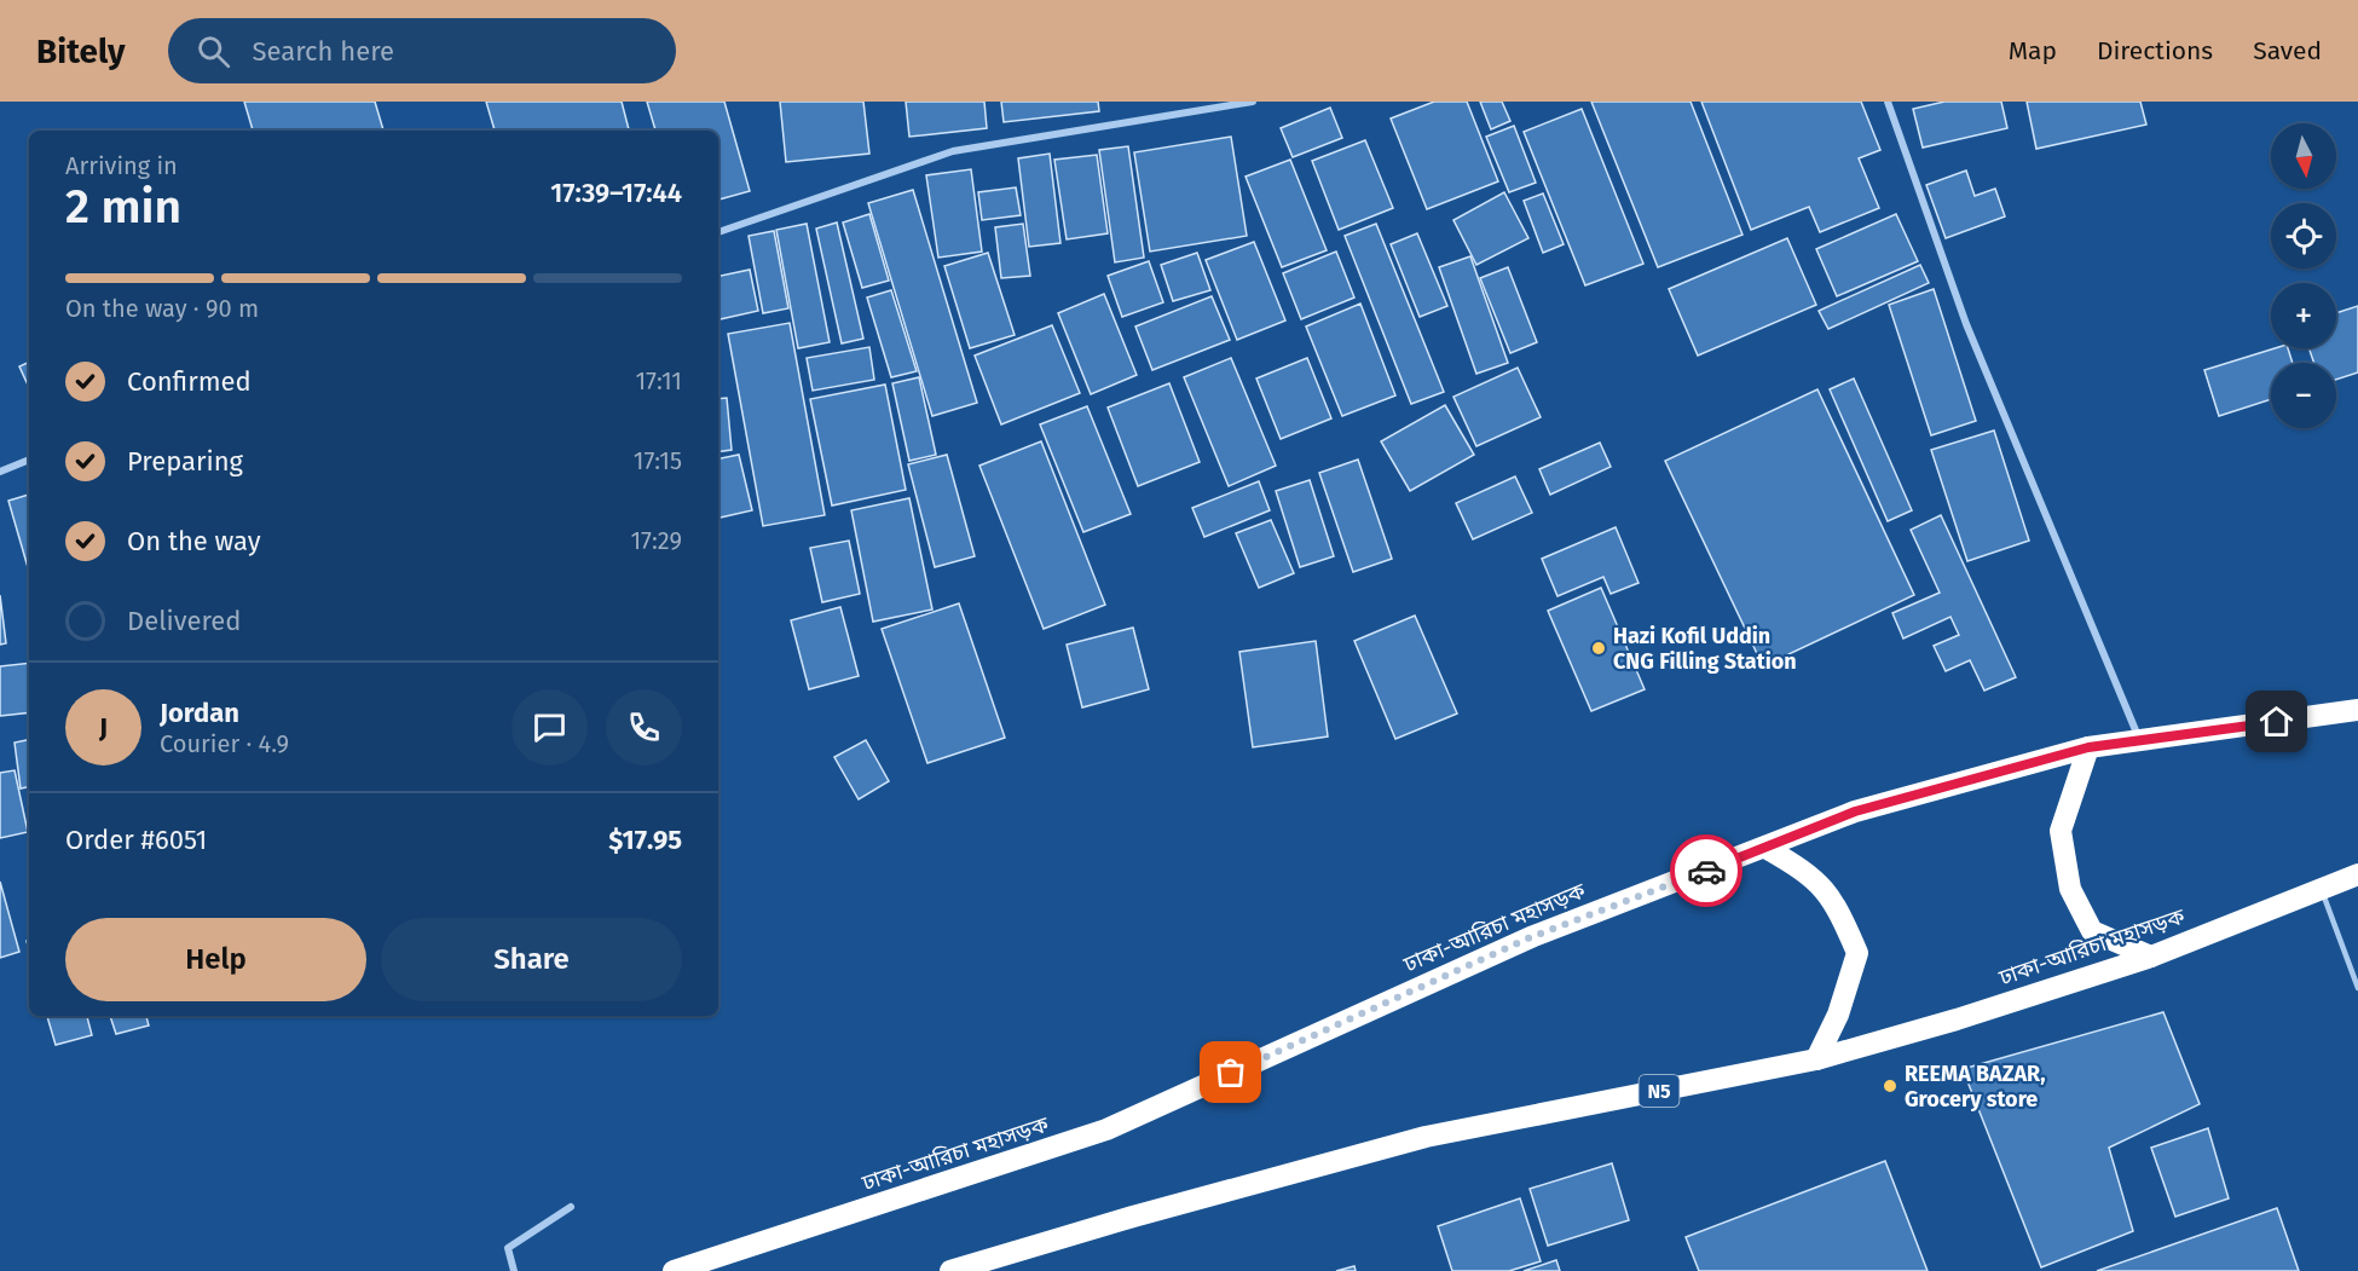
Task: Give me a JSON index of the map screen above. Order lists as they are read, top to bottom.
{
  "streets": {
    "highway": ["ঢাকা-আরিচা মহাসড়ক", "N5"]
  },
  "places": ["Hazi Kofil Uddin CNG Filling Station", "REEMA BAZAR, Grocery store"],
  "north": "bottom",
  "page": {
    "header": "Bitely",
    "search": "Search here",
    "nav": ["Map", "Directions", "Saved"],
    "map_buttons": ["+", "−"],
    "heading": ["2 min", "Arriving in", "17:39–17:44"],
    "panel": [
      "Jordan",
      "Courier · 4.9",
      "Order #6051",
      "$17.95"
    ],
    "bar": "On the way · 90 m",
    "list": [
      ["Confirmed", "17:11"],
      ["Preparing", "17:15"],
      ["On the way", "17:29"],
      "Delivered"
    ],
    "round": "J",
    "buttons": ["Help", "Share"]
  }
}
